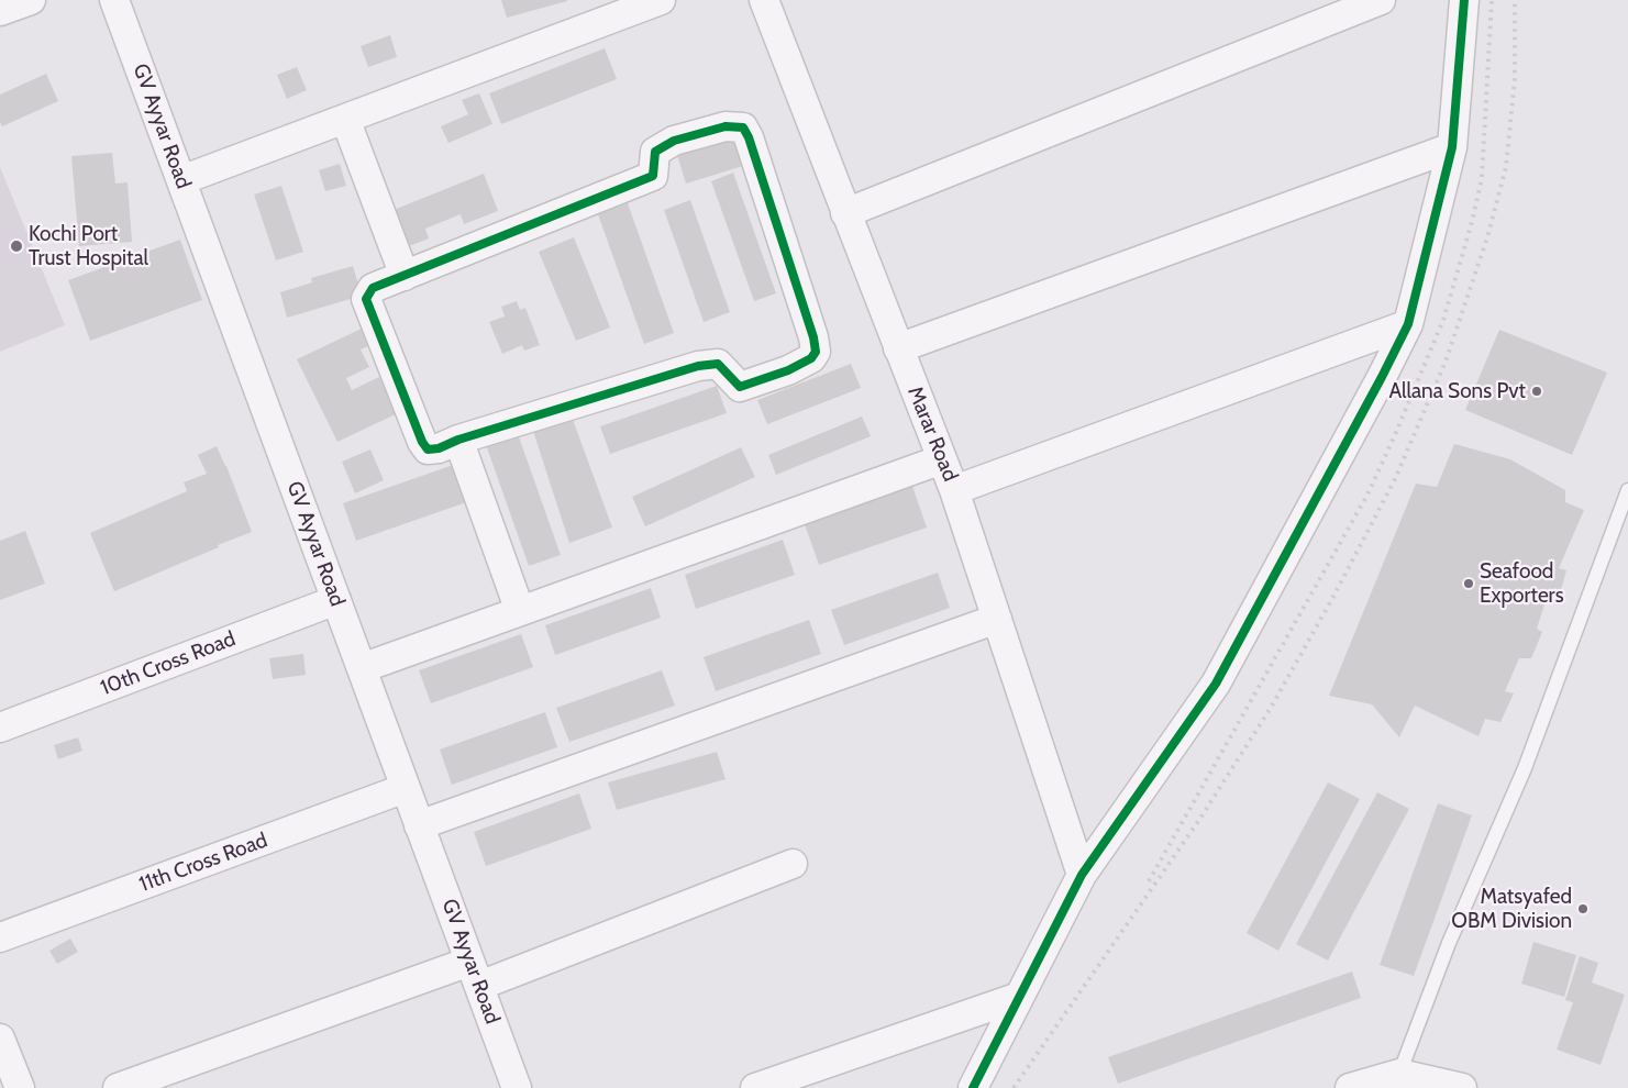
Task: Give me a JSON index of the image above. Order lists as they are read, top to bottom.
{
  "streets": {
    "street": [
      "GV Ayyar Road",
      "Marar Road",
      "10th Cross Road",
      "11th Cross Road"
    ]
  },
  "crossings": [
    ["GV Ayyar Road", "10th Cross Road"],
    ["GV Ayyar Road", "11th Cross Road"]
  ],
  "places": [
    "Kochi Port Trust Hospital",
    "Allana Sons Pvt",
    "Seafood Exporters",
    "Matsyafed OBM Division"
  ]
}
